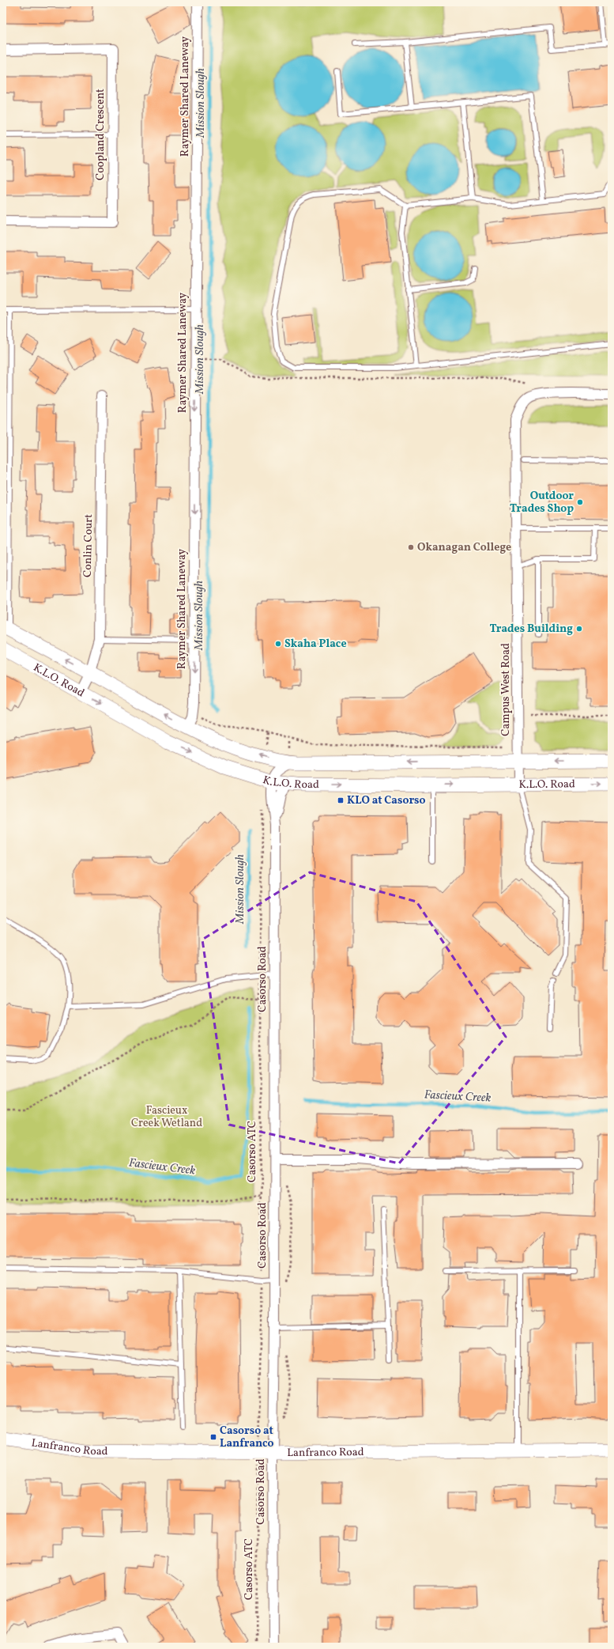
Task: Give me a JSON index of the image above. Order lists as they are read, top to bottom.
{
  "streets": {
    "main road": ["K.L.O. Road", "Lanfranco Road"],
    "street": [
      "Raymer Shared Laneway",
      "Coopland Crescent",
      "Conlin Court",
      "Campus West Road",
      "Casorso Road"
    ],
    "path": ["Casorso ATC"]
  },
  "crossings": [
    ["Raymer Shared Laneway", "K.L.O. Road"],
    ["Conlin Court", "K.L.O. Road"],
    ["K.L.O. Road", "Campus West Road"],
    ["K.L.O. Road", "Casorso Road"],
    ["Casorso Road", "Lanfranco Road"],
    ["Casorso ATC", "Lanfranco Road"]
  ],
  "one_way": ["Raymer Shared Laneway"],
  "water": ["Mission Slough", "Fascieux Creek"],
  "parks": ["Fascieux Creek Wetland"],
  "places": {
    "other": [
      "Outdoor Trades Shop",
      "Okanagan College",
      "Trades Building",
      "Skaha Place"
    ],
    "transit": ["KLO at Casorso", "Casorso at Lanfranco"]
  }
}
